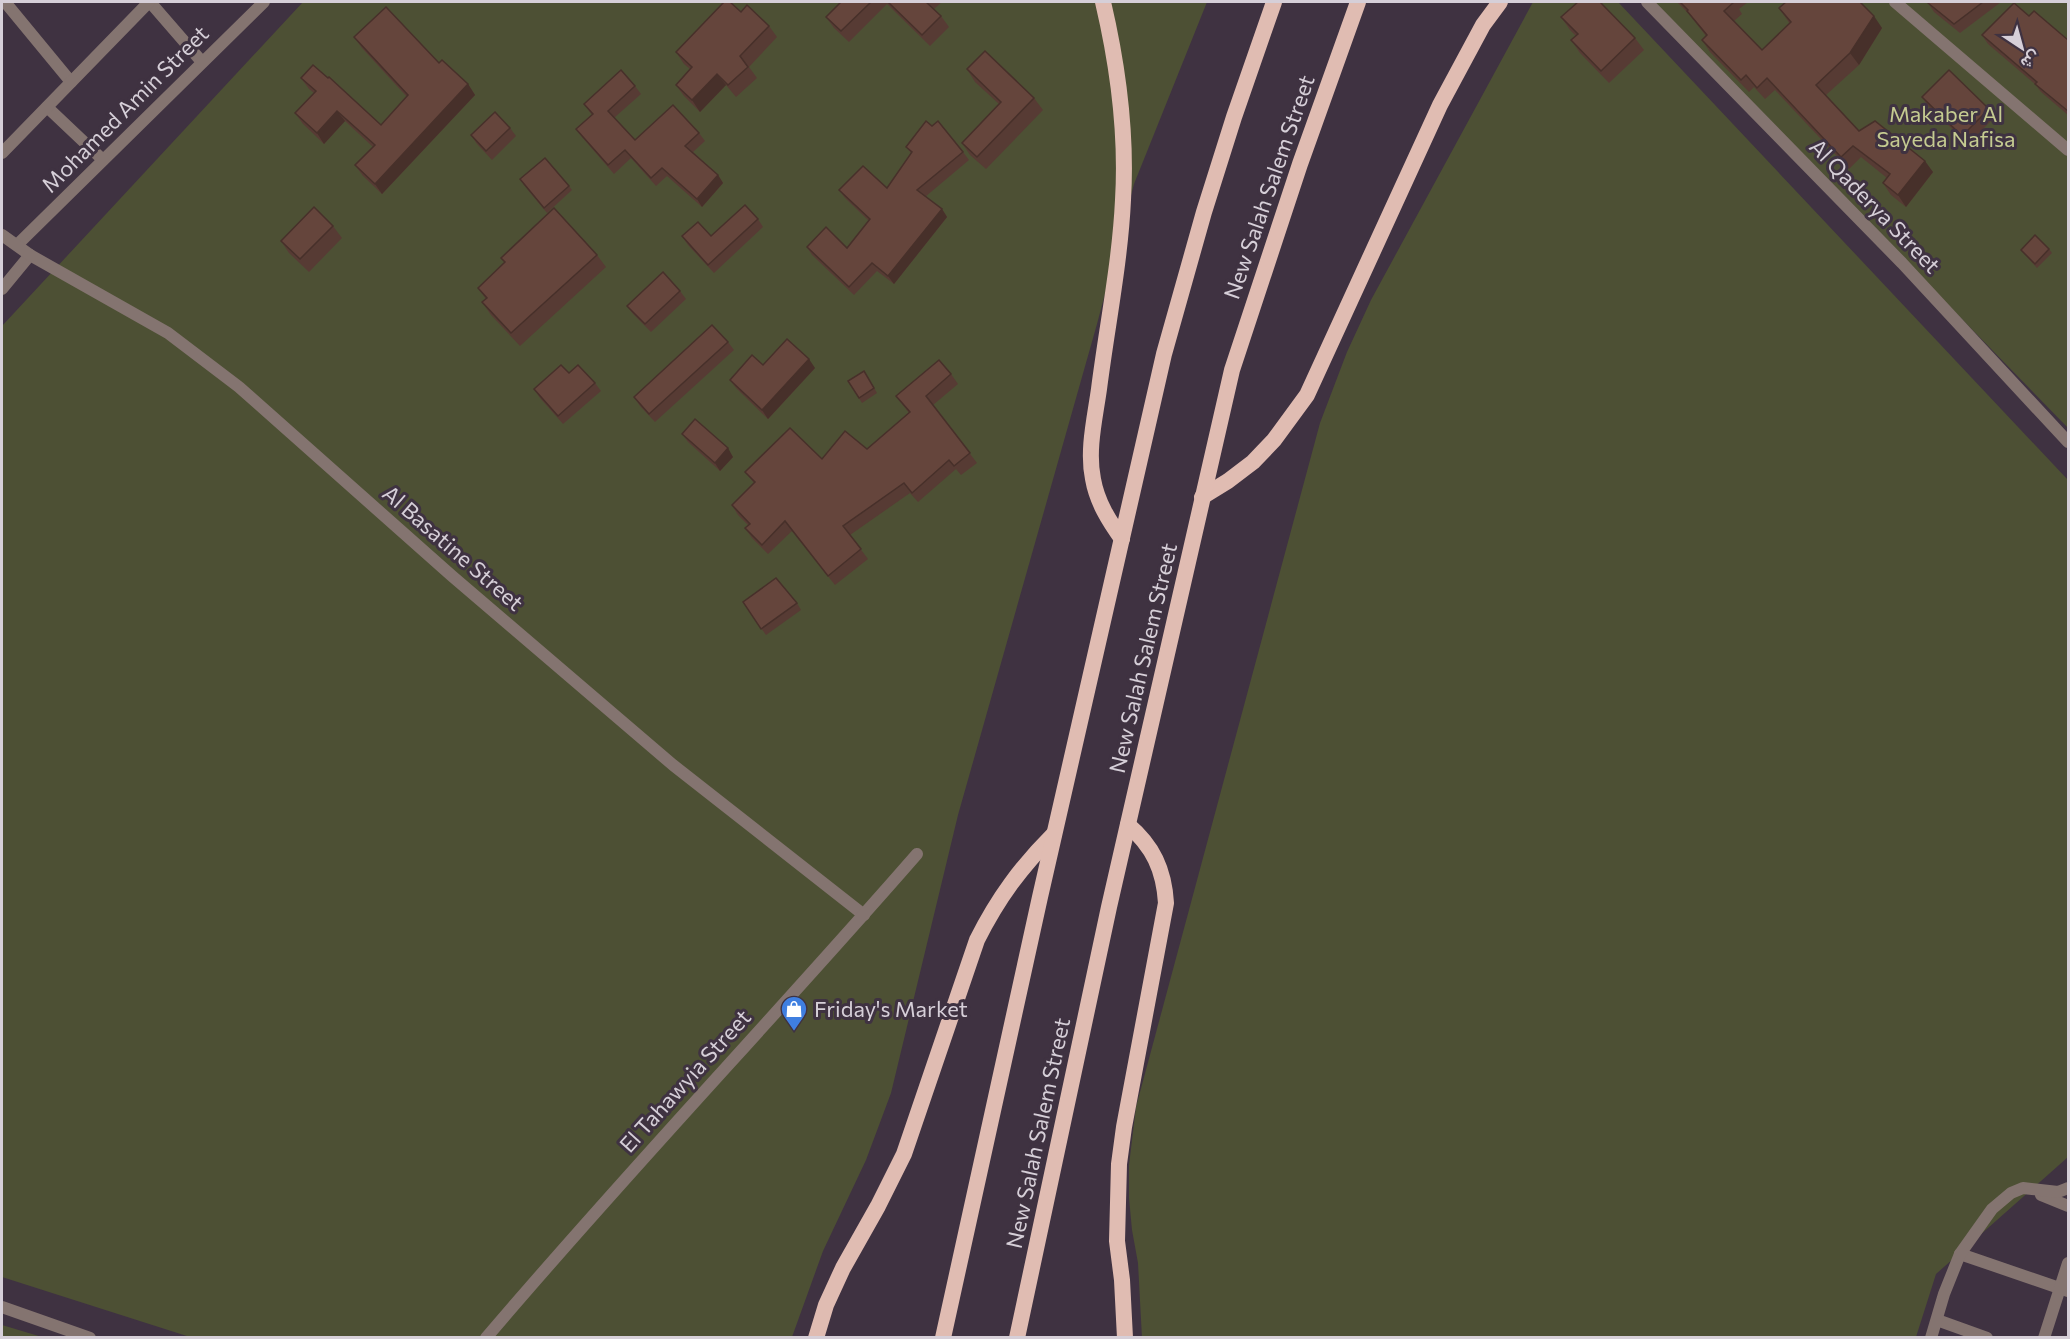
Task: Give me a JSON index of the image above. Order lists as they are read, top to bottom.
{
  "streets": {
    "highway": ["New Salah Salem Street"],
    "street": [
      "Mohamed Amin Street",
      "Al Qaderya Street",
      "Al Basatine Street",
      "El Tahawyia Street"
    ]
  },
  "crossings": [
    ["Mohamed Amin Street", "Al Basatine Street"],
    ["Al Basatine Street", "El Tahawyia Street"]
  ],
  "parks": ["Makaber Al Sayeda Nafisa"],
  "places": {
    "shop": ["Friday's Market"]
  },
  "north": "bottom right"
}
